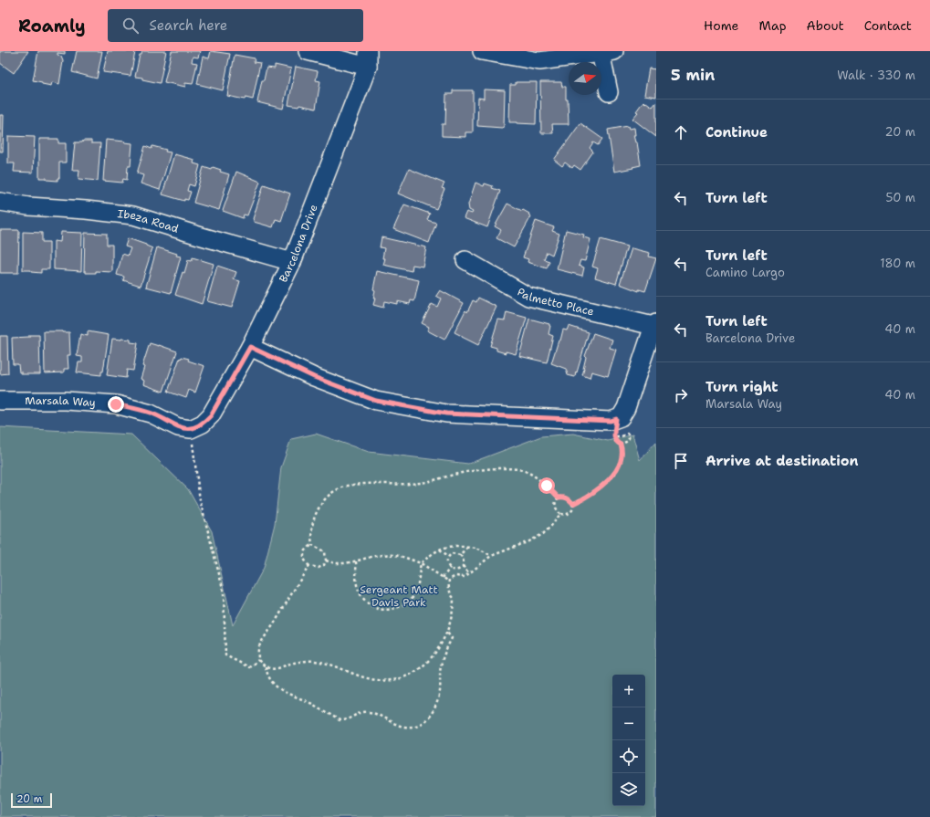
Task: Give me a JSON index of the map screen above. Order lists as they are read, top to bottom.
{
  "streets": {
    "street": [
      "Ibeza Road",
      "Barcelona Drive",
      "Palmetto Place",
      "Marsala Way"
    ]
  },
  "crossings": [
    ["Ibeza Road", "Barcelona Drive"],
    ["Barcelona Drive", "Marsala Way"]
  ],
  "parks": ["Sergeant Matt Davis Park"],
  "scale_bar": "20 m",
  "north": "right",
  "page": {
    "header": "Roamly",
    "search": "Search here",
    "nav": [
      "Home",
      "Map",
      "About",
      "Contact"
    ],
    "heading": ["5 min", "Walk · 330 m"],
    "list": [
      ["Continue", "20 m"],
      ["Turn left", "50 m"],
      ["Turn left", "Camino Largo", "180 m"],
      ["Turn left", "Barcelona Drive", "40 m"],
      ["Turn right", "Marsala Way", "40 m"],
      "Arrive at destination"
    ],
    "map_buttons": ["+", "−"],
    "scale": "20 m"
  }
}
